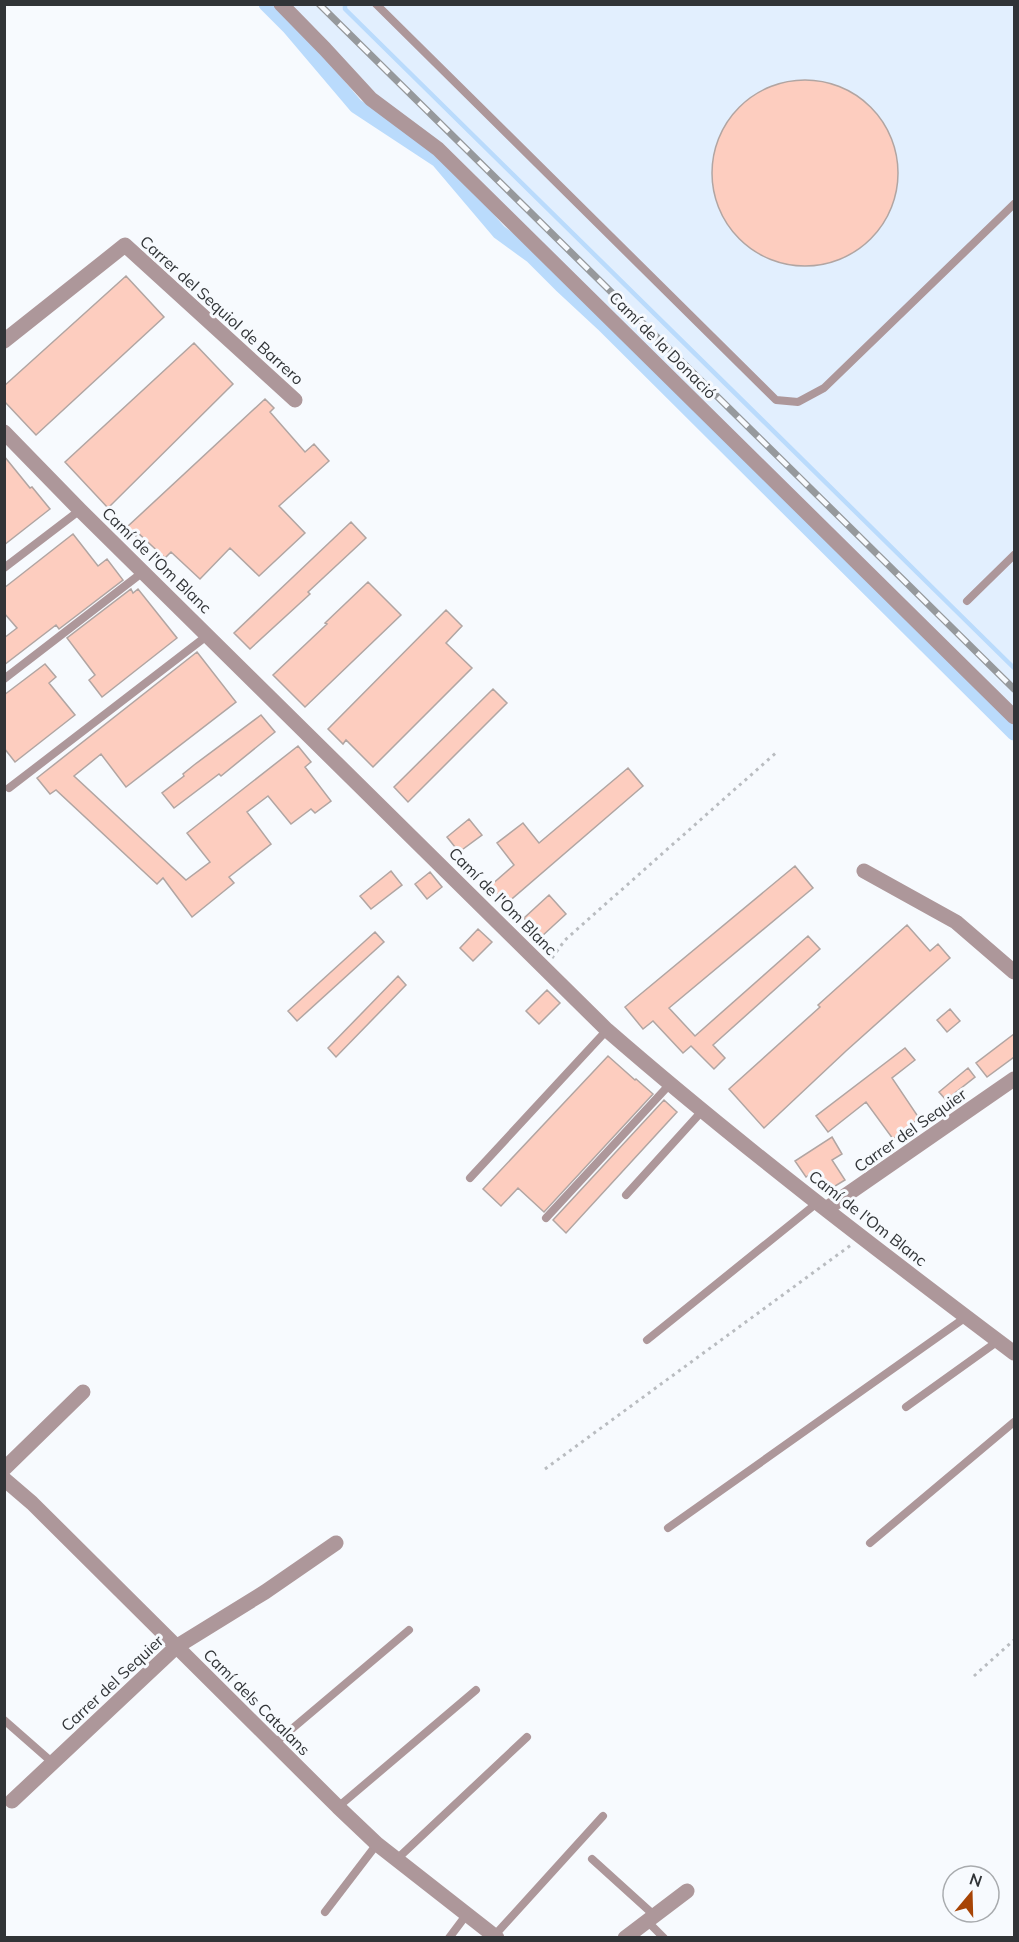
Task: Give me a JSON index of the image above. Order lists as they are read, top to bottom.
{
  "streets": {
    "street": [
      "Carrer del Sequiol de Barrero",
      "Camí de la Donació",
      "Camí de l'Om Blanc",
      "Carrer del Sequier",
      "Camí dels Catalans"
    ]
  },
  "crossings": [
    ["Camí de l'Om Blanc", "Carrer del Sequier"],
    ["Carrer del Sequier", "Camí dels Catalans"]
  ],
  "north": "top"
}
